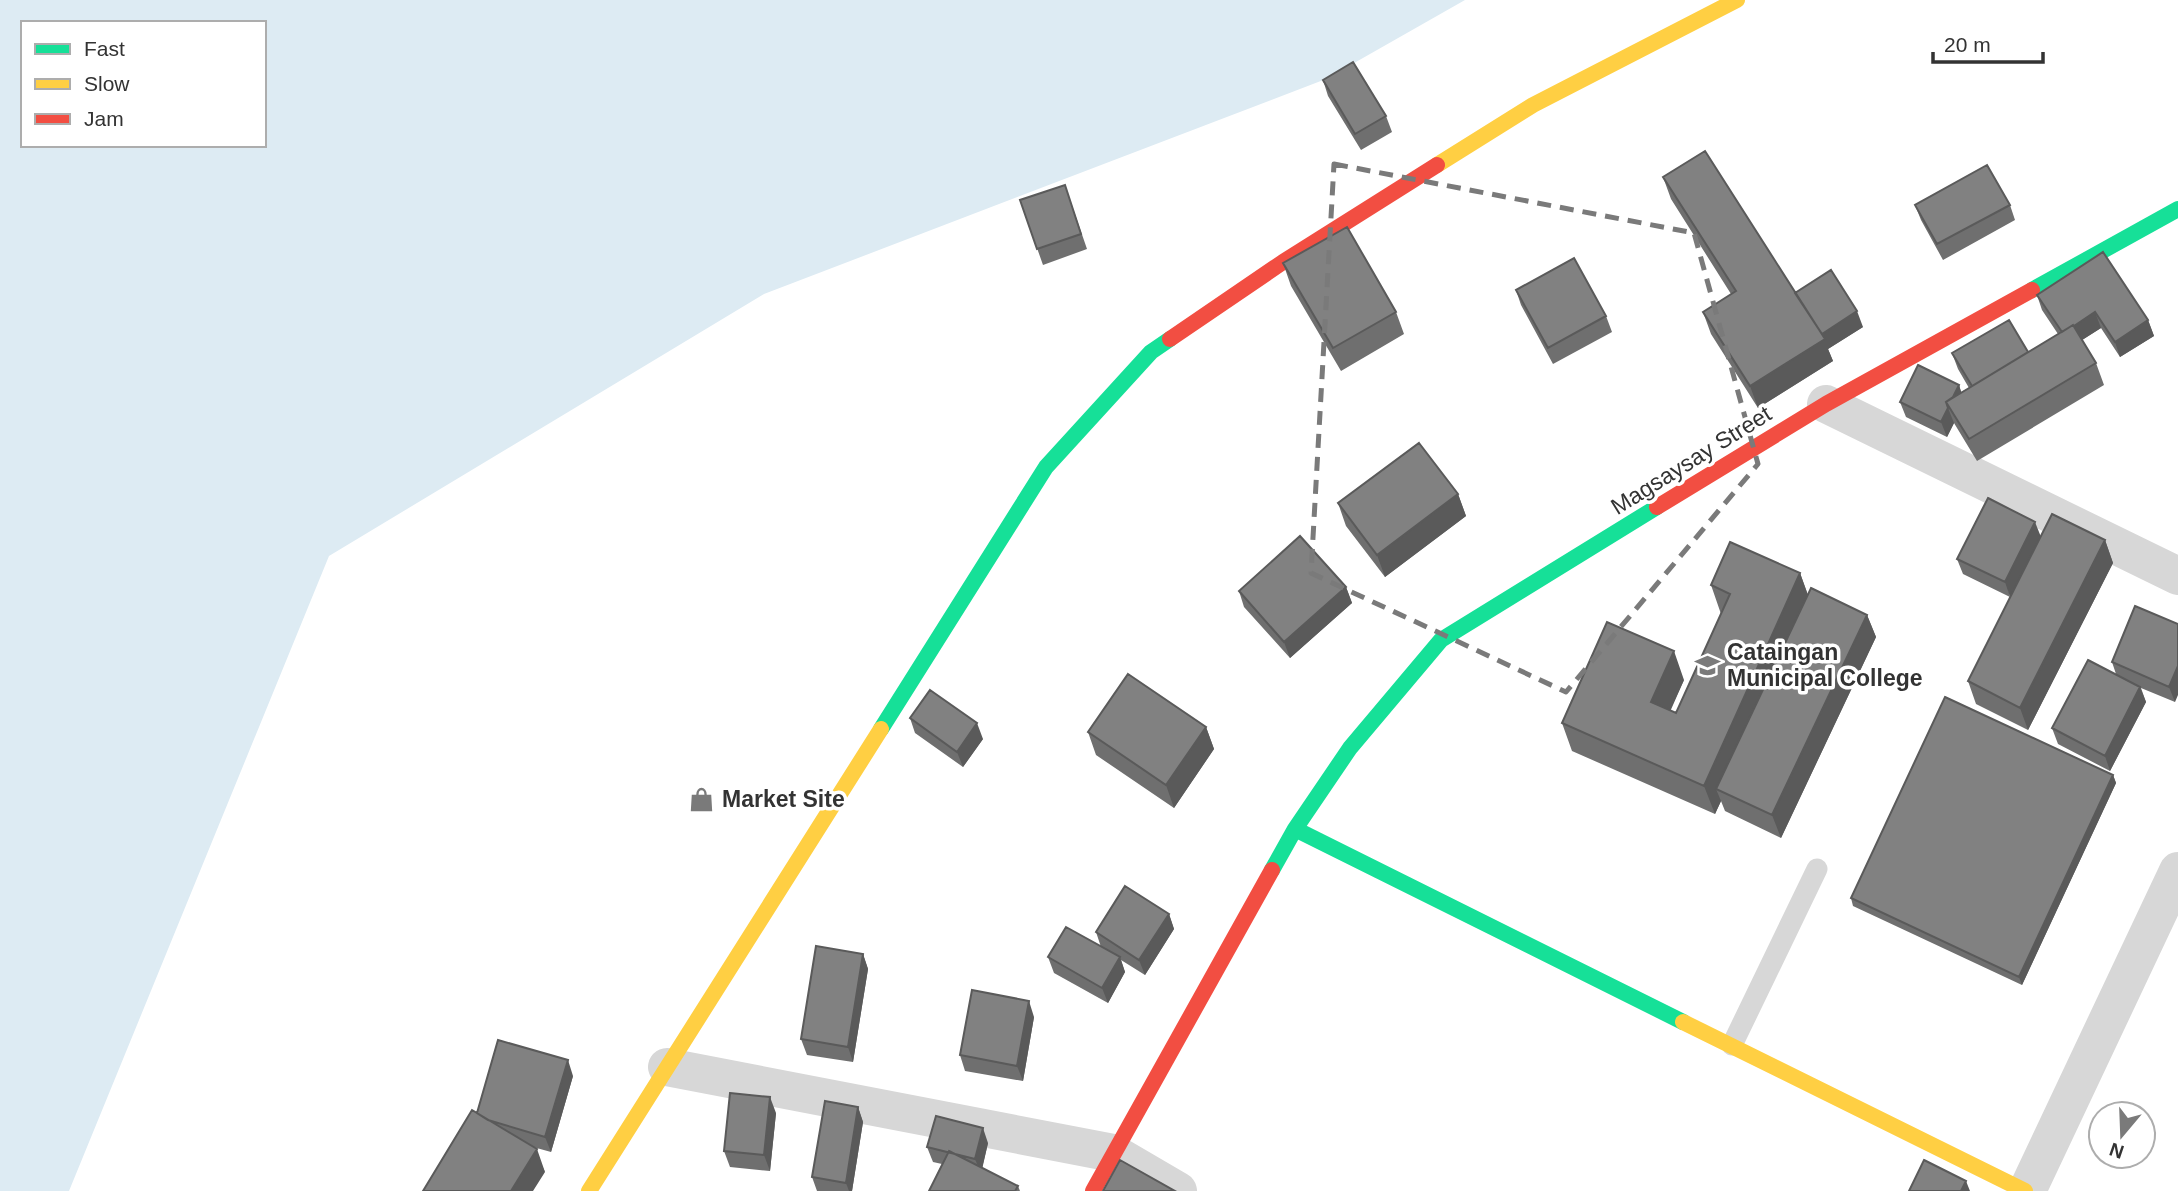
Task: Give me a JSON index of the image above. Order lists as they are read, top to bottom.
{
  "streets": {
    "street": ["Magsaysay Street"]
  },
  "places": {
    "school or university": ["Cataingan Municipal College"],
    "shop": ["Market Site"]
  },
  "legend": ["Fast", "Slow", "Jam"],
  "scale_bar": "20 m",
  "north": "bottom"
}
